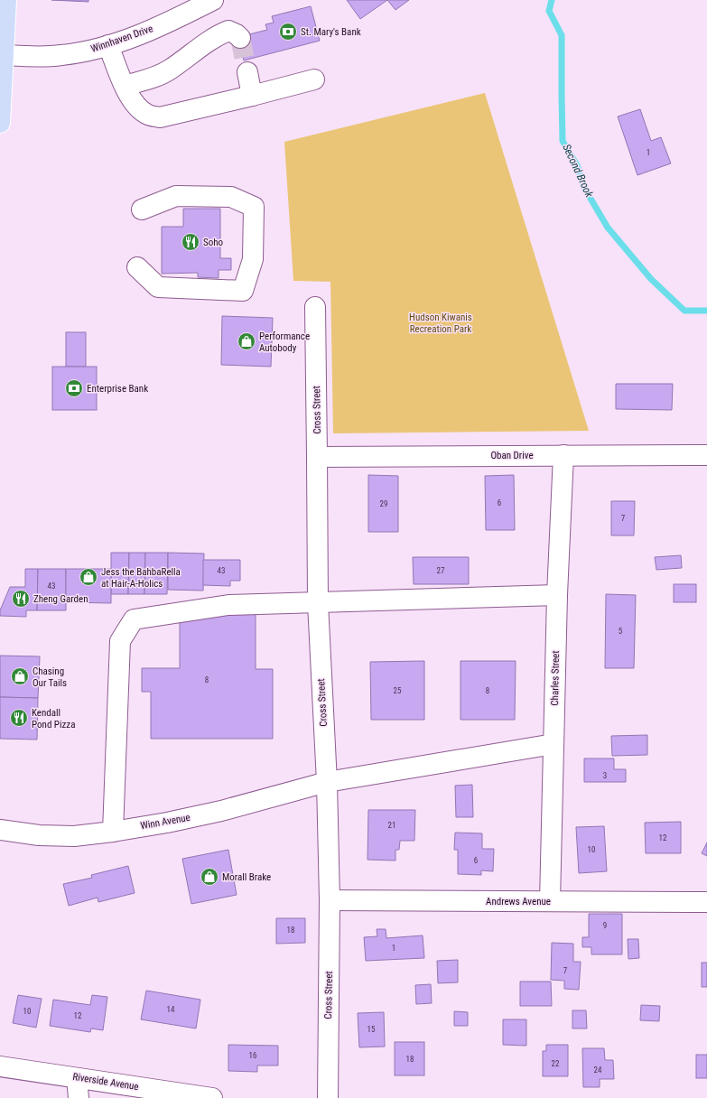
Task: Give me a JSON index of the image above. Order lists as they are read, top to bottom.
{
  "streets": {
    "street": [
      "Winnhaven Drive",
      "Cross Street",
      "Oban Drive",
      "Charles Street",
      "Winn Avenue",
      "Andrews Avenue",
      "Riverside Avenue"
    ]
  },
  "crossings": [
    ["Cross Street", "Oban Drive"],
    ["Cross Street", "Winn Avenue"],
    ["Cross Street", "Andrews Avenue"],
    ["Oban Drive", "Charles Street"],
    ["Charles Street", "Winn Avenue"],
    ["Charles Street", "Andrews Avenue"]
  ],
  "water": ["Second Brook"],
  "parks": ["Hudson Kiwanis Recreation Park"],
  "places": {
    "bank": ["St. Mary's Bank", "Enterprise Bank"],
    "restaurant": ["Soho", "Zheng Garden", "Kendall Pond Pizza"],
    "shop": [
      "Performance Autobody",
      "Jess the BahbaRella at Hair-A-Holics",
      "Chasing Our Tails",
      "Morall Brake"
    ]
  },
  "house_numbers": [
    "1",
    "6",
    "29",
    "7",
    "43",
    "27",
    "43",
    "5",
    "8",
    "25",
    "8",
    "3",
    "21",
    "12",
    "10",
    "6",
    "9",
    "18",
    "1",
    "7",
    "14",
    "10",
    "12",
    "15",
    "16",
    "18",
    "22",
    "24"
  ]
}
